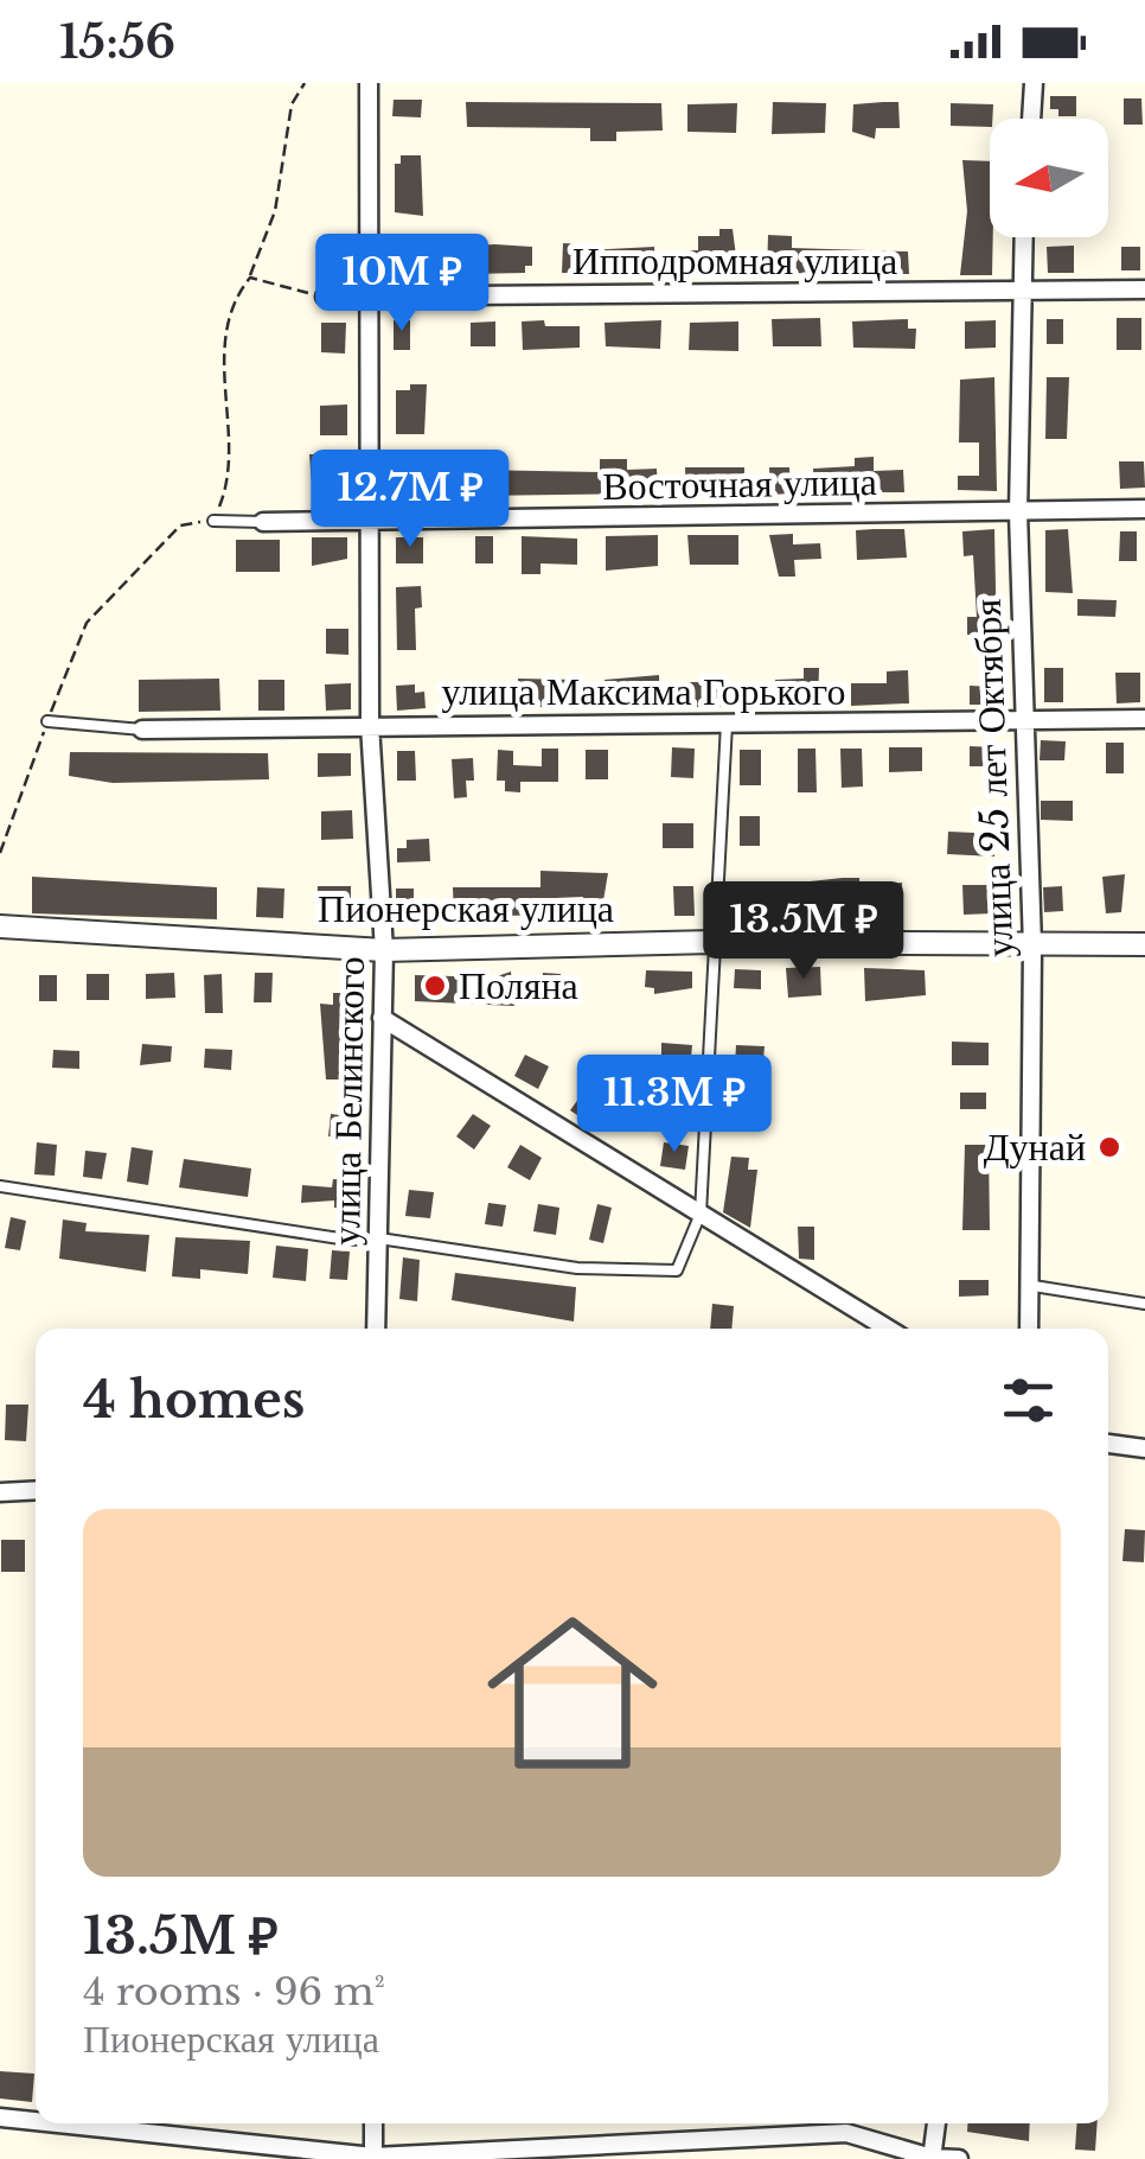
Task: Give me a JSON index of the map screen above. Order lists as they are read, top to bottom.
{
  "streets": {
    "street": [
      "Ипподромная улица",
      "Восточная улица",
      "улица Максима Горького",
      "улица 25 лет Октября",
      "Пионерская улица",
      "улица Белинского"
    ]
  },
  "crossings": [
    ["Ипподромная улица", "улица 25 лет Октября"],
    ["Ипподромная улица", "улица Белинского"],
    ["Восточная улица", "улица 25 лет Октября"],
    ["Восточная улица", "улица Белинского"],
    ["улица Максима Горького", "улица 25 лет Октября"],
    ["улица Максима Горького", "улица Белинского"],
    ["улица 25 лет Октября", "Пионерская улица"],
    ["Пионерская улица", "улица Белинского"]
  ],
  "places": ["Поляна", "Дунай"],
  "north": "left",
  "page": {
    "status": "15:56",
    "price": [
      "10M ₽",
      "12.7M ₽",
      "13.5M ₽",
      "11.3M ₽"
    ],
    "heading": "4 homes",
    "list": [
      {
        "name": "13.5M ₽",
        "note": "4 rooms · 96 m² · Пионерская улица"
      }
    ]
  }
}
